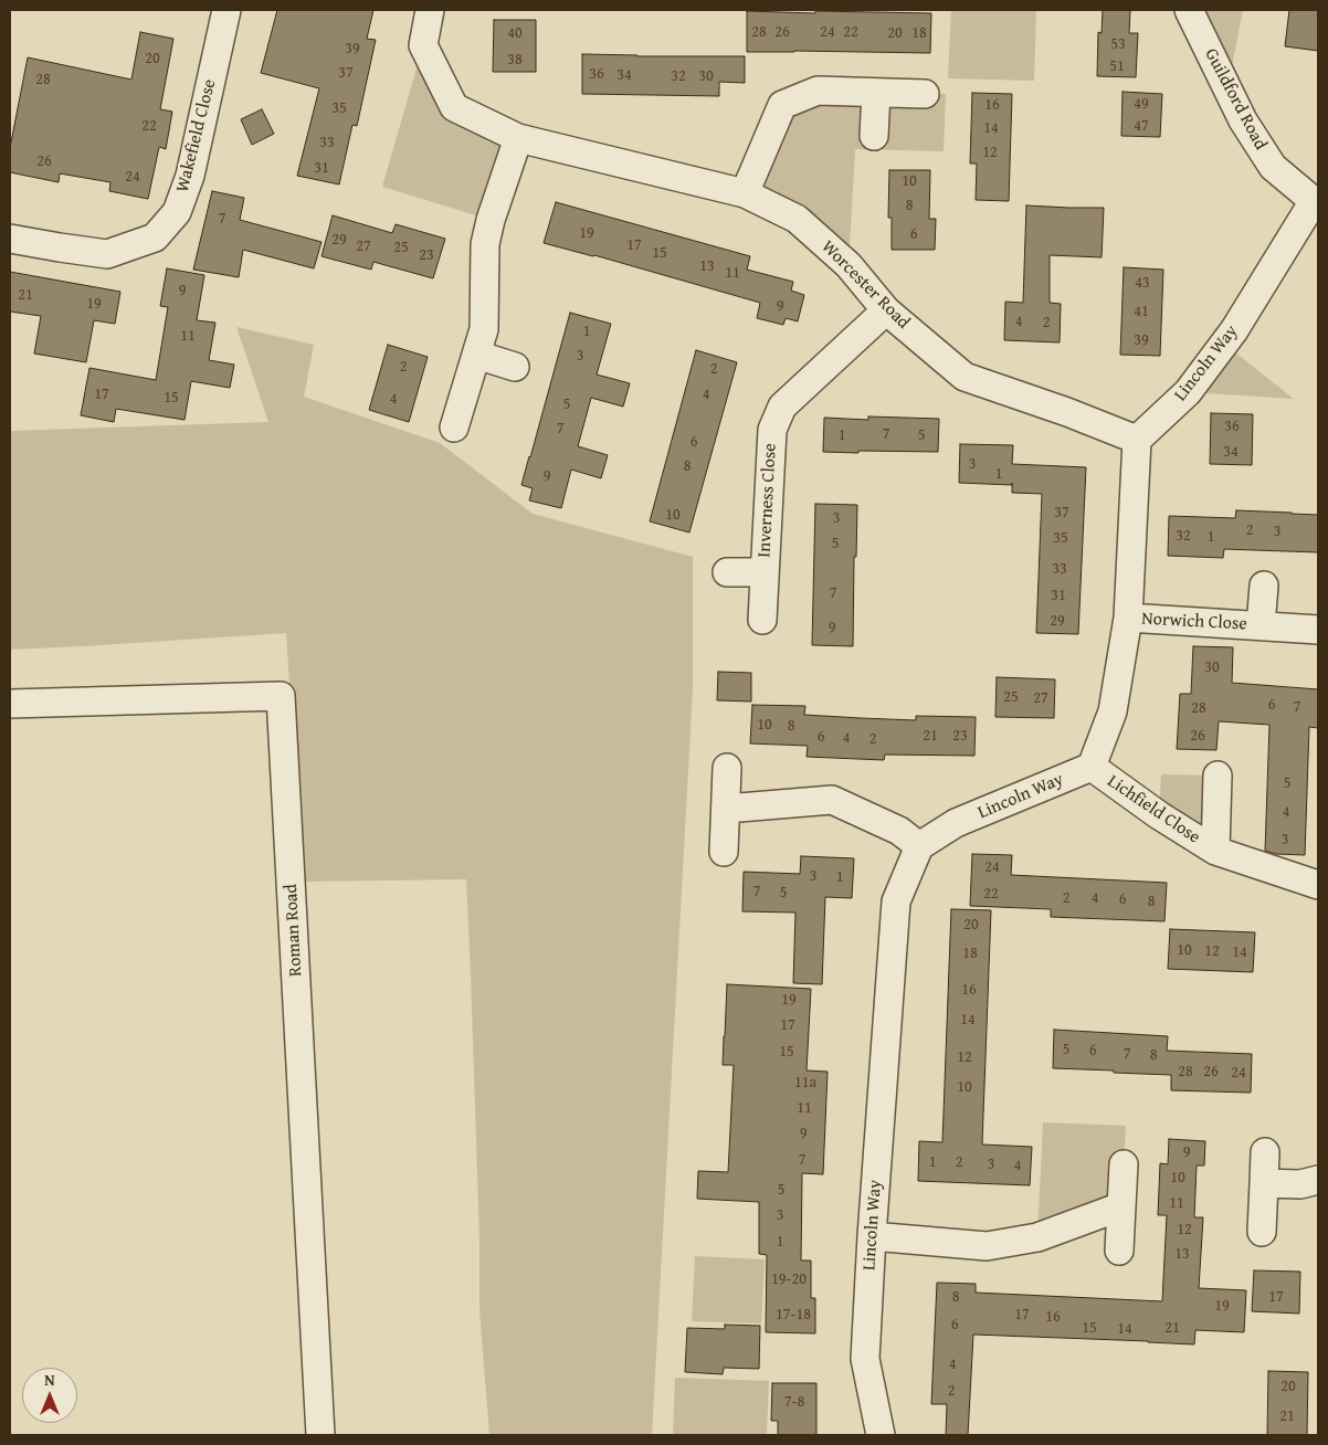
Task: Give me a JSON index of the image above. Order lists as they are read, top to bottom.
{
  "streets": {
    "street": [
      "Guildford Road",
      "Wakefield Close",
      "Worcester Road",
      "Lincoln Way",
      "Inverness Close",
      "Norwich Close",
      "Lichfield Close",
      "Roman Road"
    ]
  },
  "crossings": [
    ["Guildford Road", "Lincoln Way"],
    ["Worcester Road", "Lincoln Way"],
    ["Worcester Road", "Inverness Close"],
    ["Lincoln Way", "Lichfield Close"]
  ],
  "house_numbers": [
    "28",
    "26",
    "24",
    "22",
    "40",
    "20",
    "18",
    "53",
    "39",
    "20",
    "38",
    "51",
    "37",
    "36",
    "34",
    "32",
    "30",
    "28",
    "49",
    "16",
    "35",
    "22",
    "47",
    "14",
    "33",
    "12",
    "26",
    "31",
    "24",
    "10",
    "8",
    "7",
    "19",
    "6",
    "29",
    "17",
    "27",
    "25",
    "15",
    "23",
    "13",
    "11",
    "43",
    "9",
    "21",
    "19",
    "9",
    "41",
    "4",
    "2",
    "1",
    "11",
    "39",
    "3",
    "2",
    "2",
    "17",
    "4",
    "15",
    "4",
    "5",
    "36",
    "7",
    "7",
    "1",
    "5",
    "6",
    "34",
    "3",
    "8",
    "1",
    "9",
    "37",
    "10",
    "3",
    "2",
    "3",
    "32",
    "1",
    "35",
    "5",
    "33",
    "7",
    "31",
    "29",
    "9",
    "30",
    "25",
    "27",
    "6",
    "7",
    "28",
    "10",
    "8",
    "21",
    "23",
    "26",
    "6",
    "4",
    "2",
    "5",
    "4",
    "3",
    "24",
    "3",
    "1",
    "7",
    "5",
    "22",
    "2",
    "4",
    "6",
    "8",
    "20",
    "10",
    "12",
    "14",
    "18",
    "16",
    "19",
    "14",
    "17",
    "5",
    "6",
    "15",
    "7",
    "8",
    "12",
    "28",
    "26",
    "24",
    "11a",
    "10",
    "11",
    "9",
    "9",
    "7",
    "1",
    "2",
    "3",
    "4",
    "10",
    "5",
    "11",
    "3",
    "12",
    "1",
    "13",
    "19-20",
    "8",
    "17",
    "19",
    "17-18",
    "17",
    "16",
    "6",
    "15",
    "21",
    "14",
    "4",
    "20",
    "2",
    "7-8",
    "21"
  ],
  "north": "top"
}
